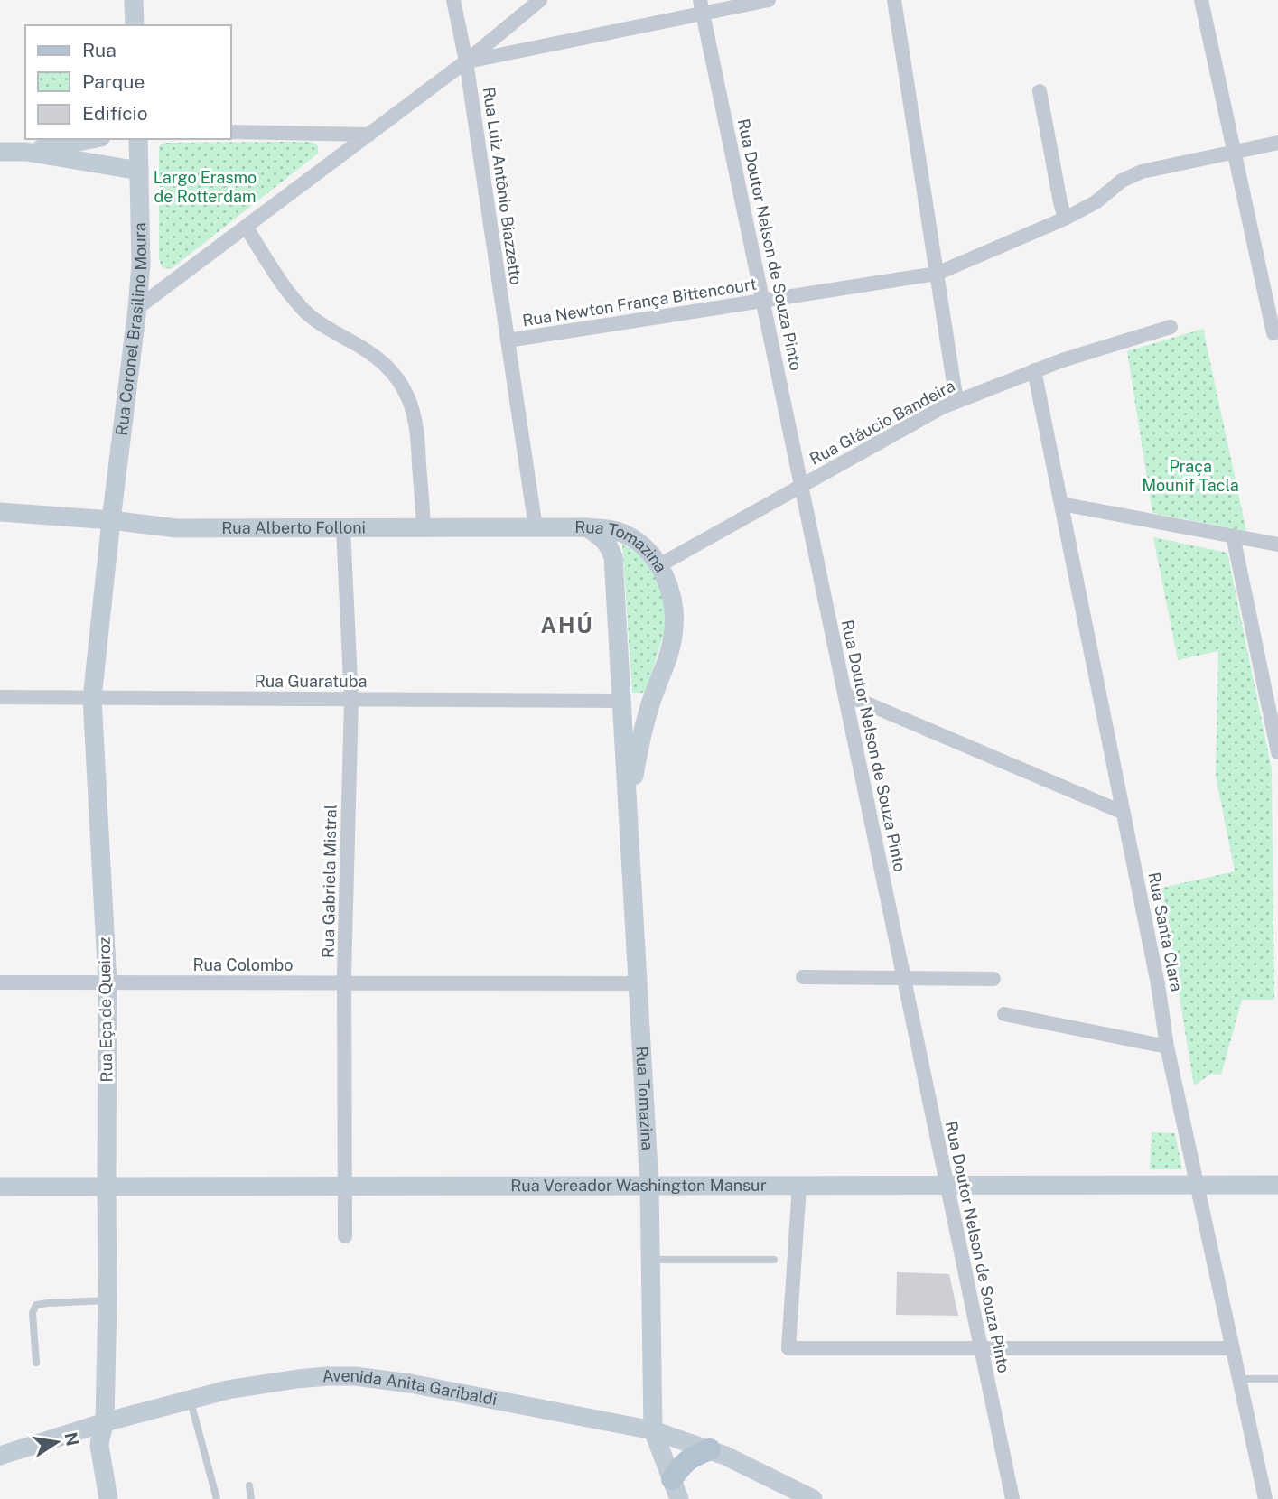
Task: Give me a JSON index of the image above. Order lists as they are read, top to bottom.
{
  "streets": {
    "main road": [
      "Rua Coronel Brasilino Moura",
      "Rua Alberto Folloni",
      "Rua Tomazina",
      "Rua Eça de Queiroz",
      "Rua Vereador Washington Mansur",
      "Avenida Anita Garibaldi"
    ],
    "street": [
      "Rua Luiz Antônio Biazzetto",
      "Rua Doutor Nelson de Souza Pinto",
      "Rua Newton França Bittencourt",
      "Rua Gláucio Bandeira",
      "Rua Guaratuba",
      "Rua Gabriela Mistral",
      "Rua Santa Clara",
      "Rua Colombo"
    ]
  },
  "crossings": [
    ["Rua Luiz Antônio Biazzetto", "Rua Newton França Bittencourt"],
    ["Rua Luiz Antônio Biazzetto", "Rua Alberto Folloni"],
    ["Rua Doutor Nelson de Souza Pinto", "Rua Newton França Bittencourt"],
    ["Rua Doutor Nelson de Souza Pinto", "Rua Gláucio Bandeira"],
    ["Rua Doutor Nelson de Souza Pinto", "Rua Vereador Washington Mansur"],
    ["Rua Coronel Brasilino Moura", "Rua Alberto Folloni"],
    ["Rua Coronel Brasilino Moura", "Rua Eça de Queiroz"],
    ["Rua Gláucio Bandeira", "Rua Tomazina"],
    ["Rua Gláucio Bandeira", "Rua Santa Clara"],
    ["Rua Alberto Folloni", "Rua Tomazina"],
    ["Rua Alberto Folloni", "Rua Gabriela Mistral"],
    ["Rua Alberto Folloni", "Rua Eça de Queiroz"],
    ["Rua Tomazina", "Rua Guaratuba"],
    ["Rua Tomazina", "Rua Colombo"],
    ["Rua Tomazina", "Rua Vereador Washington Mansur"],
    ["Rua Tomazina", "Avenida Anita Garibaldi"],
    ["Rua Guaratuba", "Rua Gabriela Mistral"],
    ["Rua Guaratuba", "Rua Eça de Queiroz"],
    ["Rua Gabriela Mistral", "Rua Colombo"],
    ["Rua Gabriela Mistral", "Rua Vereador Washington Mansur"],
    ["Rua Santa Clara", "Rua Vereador Washington Mansur"],
    ["Rua Colombo", "Rua Eça de Queiroz"],
    ["Rua Eça de Queiroz", "Rua Vereador Washington Mansur"],
    ["Rua Eça de Queiroz", "Avenida Anita Garibaldi"]
  ],
  "districts": ["AHÚ"],
  "parks": ["Largo Erasmo de Rotterdam", "Praça Mounif Tacla"],
  "legend": ["Rua", "Parque", "Edifício"],
  "north": "right"
}
